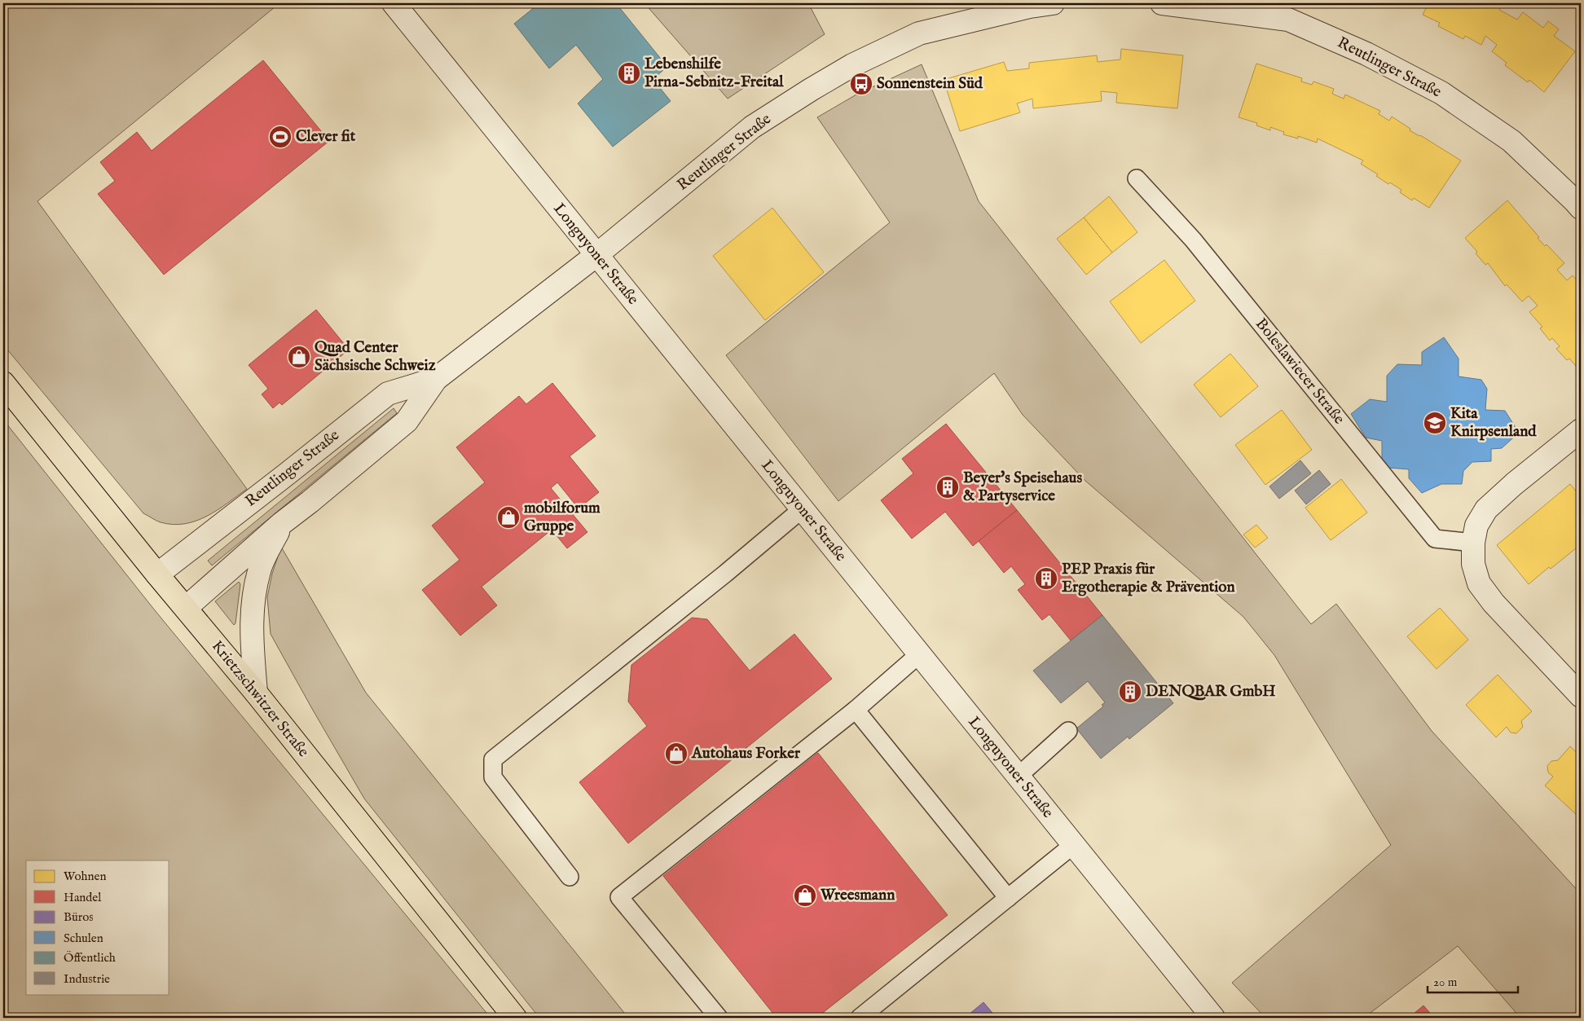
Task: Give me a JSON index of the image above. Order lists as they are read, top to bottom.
{
  "streets": {
    "main road": ["Krietzschwitzer Straße"],
    "street": ["Reutlinger Straße", "Longuyoner Straße"],
    "lane": ["Boleslawiecer Straße"]
  },
  "crossings": [
    ["Reutlinger Straße", "Longuyoner Straße"],
    ["Reutlinger Straße", "Krietzschwitzer Straße"]
  ],
  "places": {
    "building": [
      "Lebenshilfe Pirna-Sebnitz-Freital",
      "Beyer's Speisehaus & Partyservice",
      "PEP Praxis für Ergotherapie & Prävention",
      "DENQBAR GmbH"
    ],
    "bus stop": ["Sonnenstein Süd"],
    "sports": ["Clever fit"],
    "shop": [
      "Quad Center Sächsische Schweiz",
      "mobilforum Gruppe",
      "Autohaus Forker",
      "Wreesmann"
    ],
    "school or university": ["Kita Knirpsenland"]
  },
  "legend": [
    "Wohnen",
    "Handel",
    "Büros",
    "Schulen",
    "Öffentlich",
    "Industrie"
  ],
  "scale_bar": "20 m"
}
